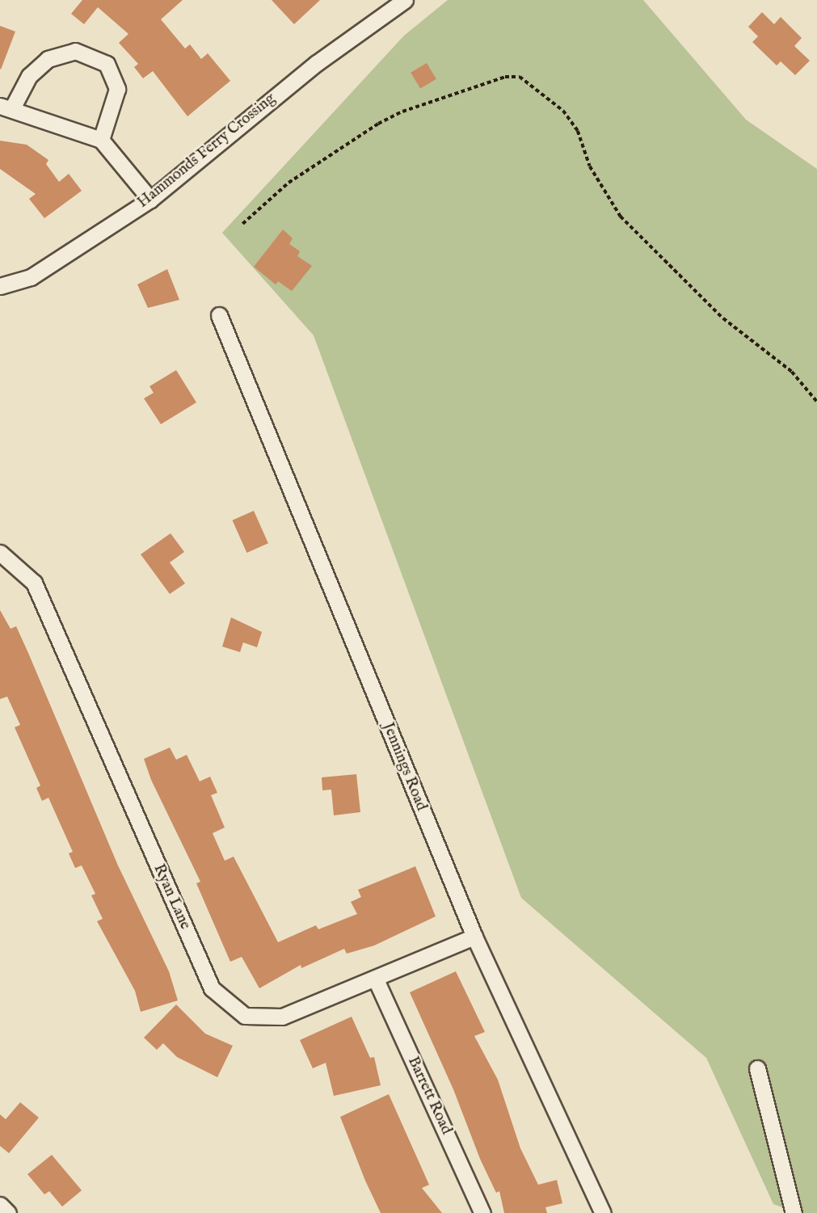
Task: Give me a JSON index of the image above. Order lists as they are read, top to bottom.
{
  "streets": {
    "street": [
      "Hammonds Ferry Crossing",
      "Jennings Road",
      "Ryan Lane",
      "Barrett Road"
    ]
  },
  "crossings": [
    ["Jennings Road", "Ryan Lane"],
    ["Ryan Lane", "Barrett Road"]
  ]
}
